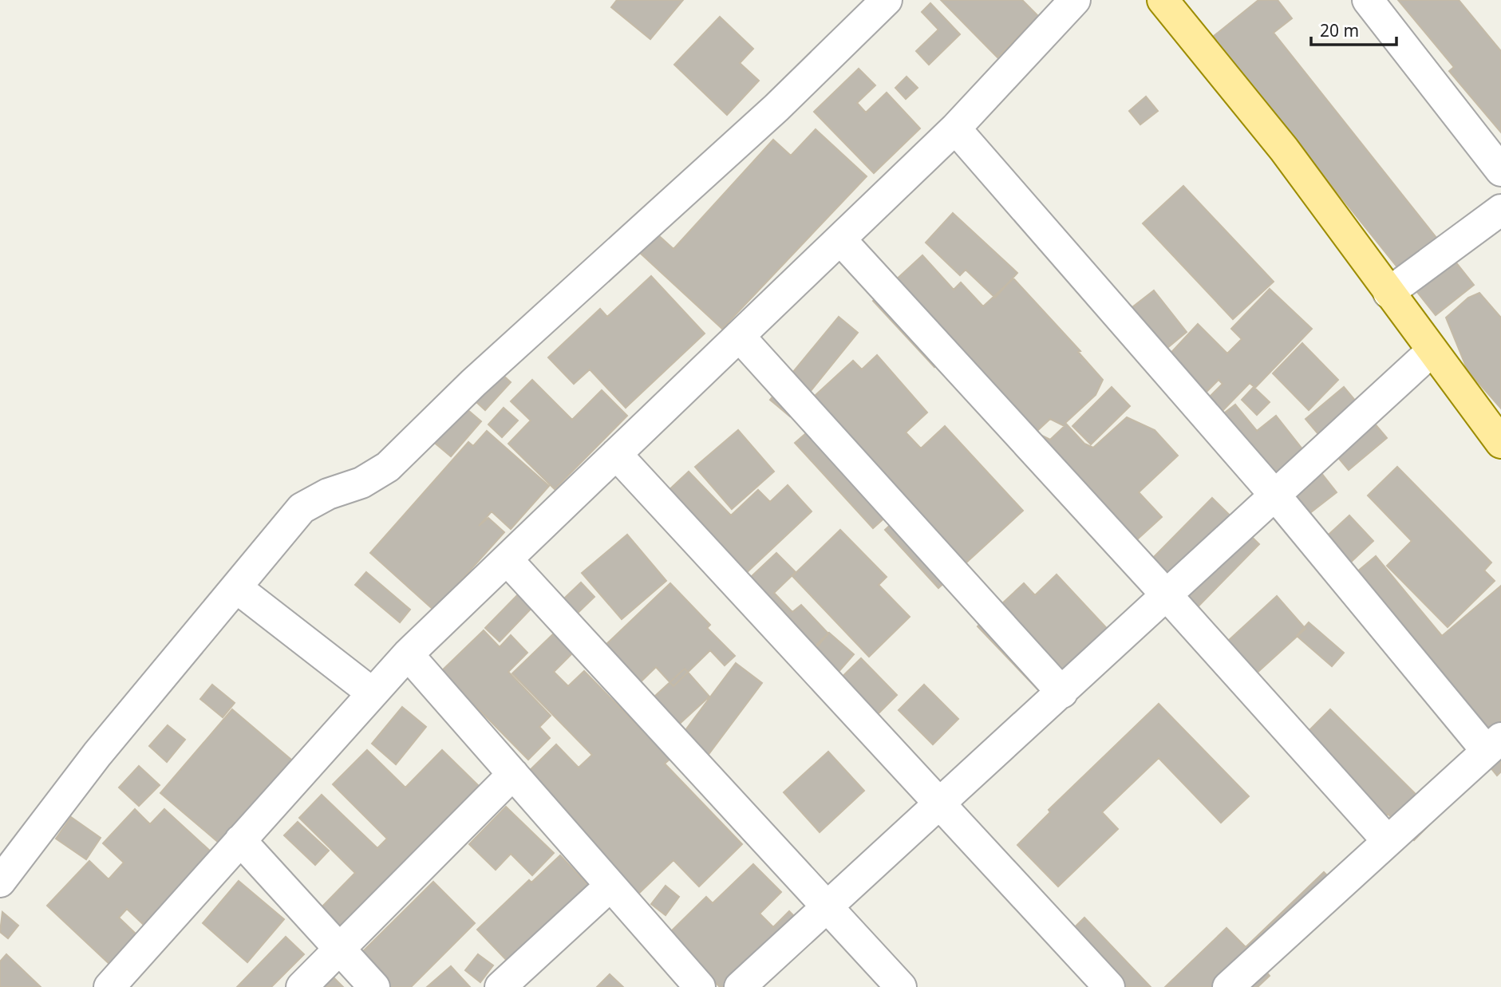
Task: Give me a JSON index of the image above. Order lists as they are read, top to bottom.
{
  "scale_bar": "20 m"
}
